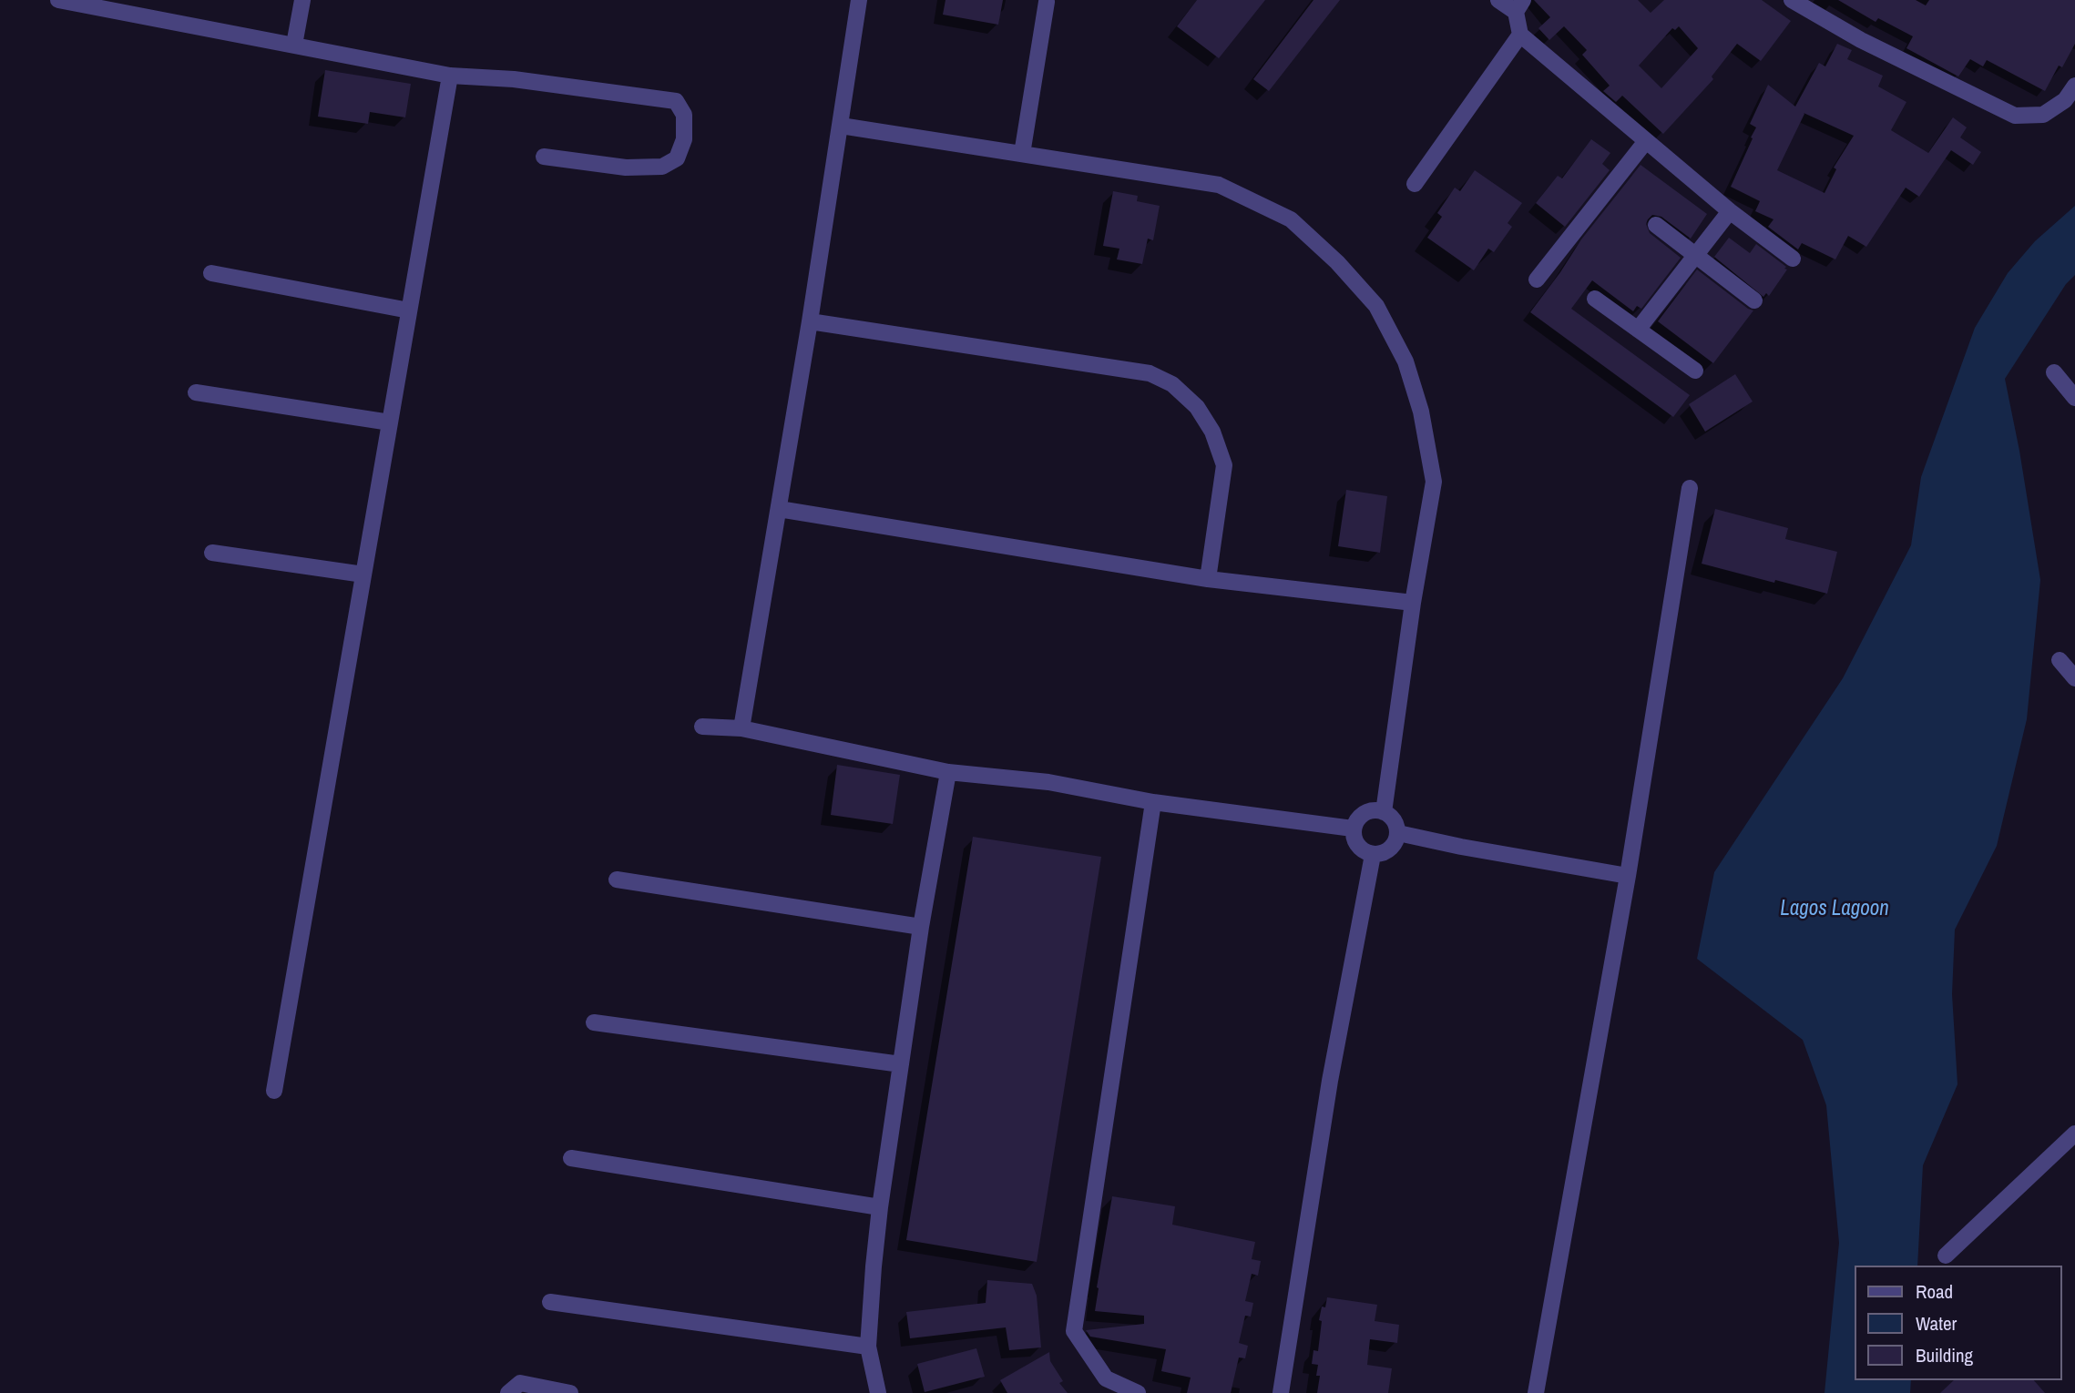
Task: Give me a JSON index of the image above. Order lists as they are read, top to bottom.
{
  "water": ["Lagos Lagoon"],
  "legend": ["Road", "Water", "Building"]
}
